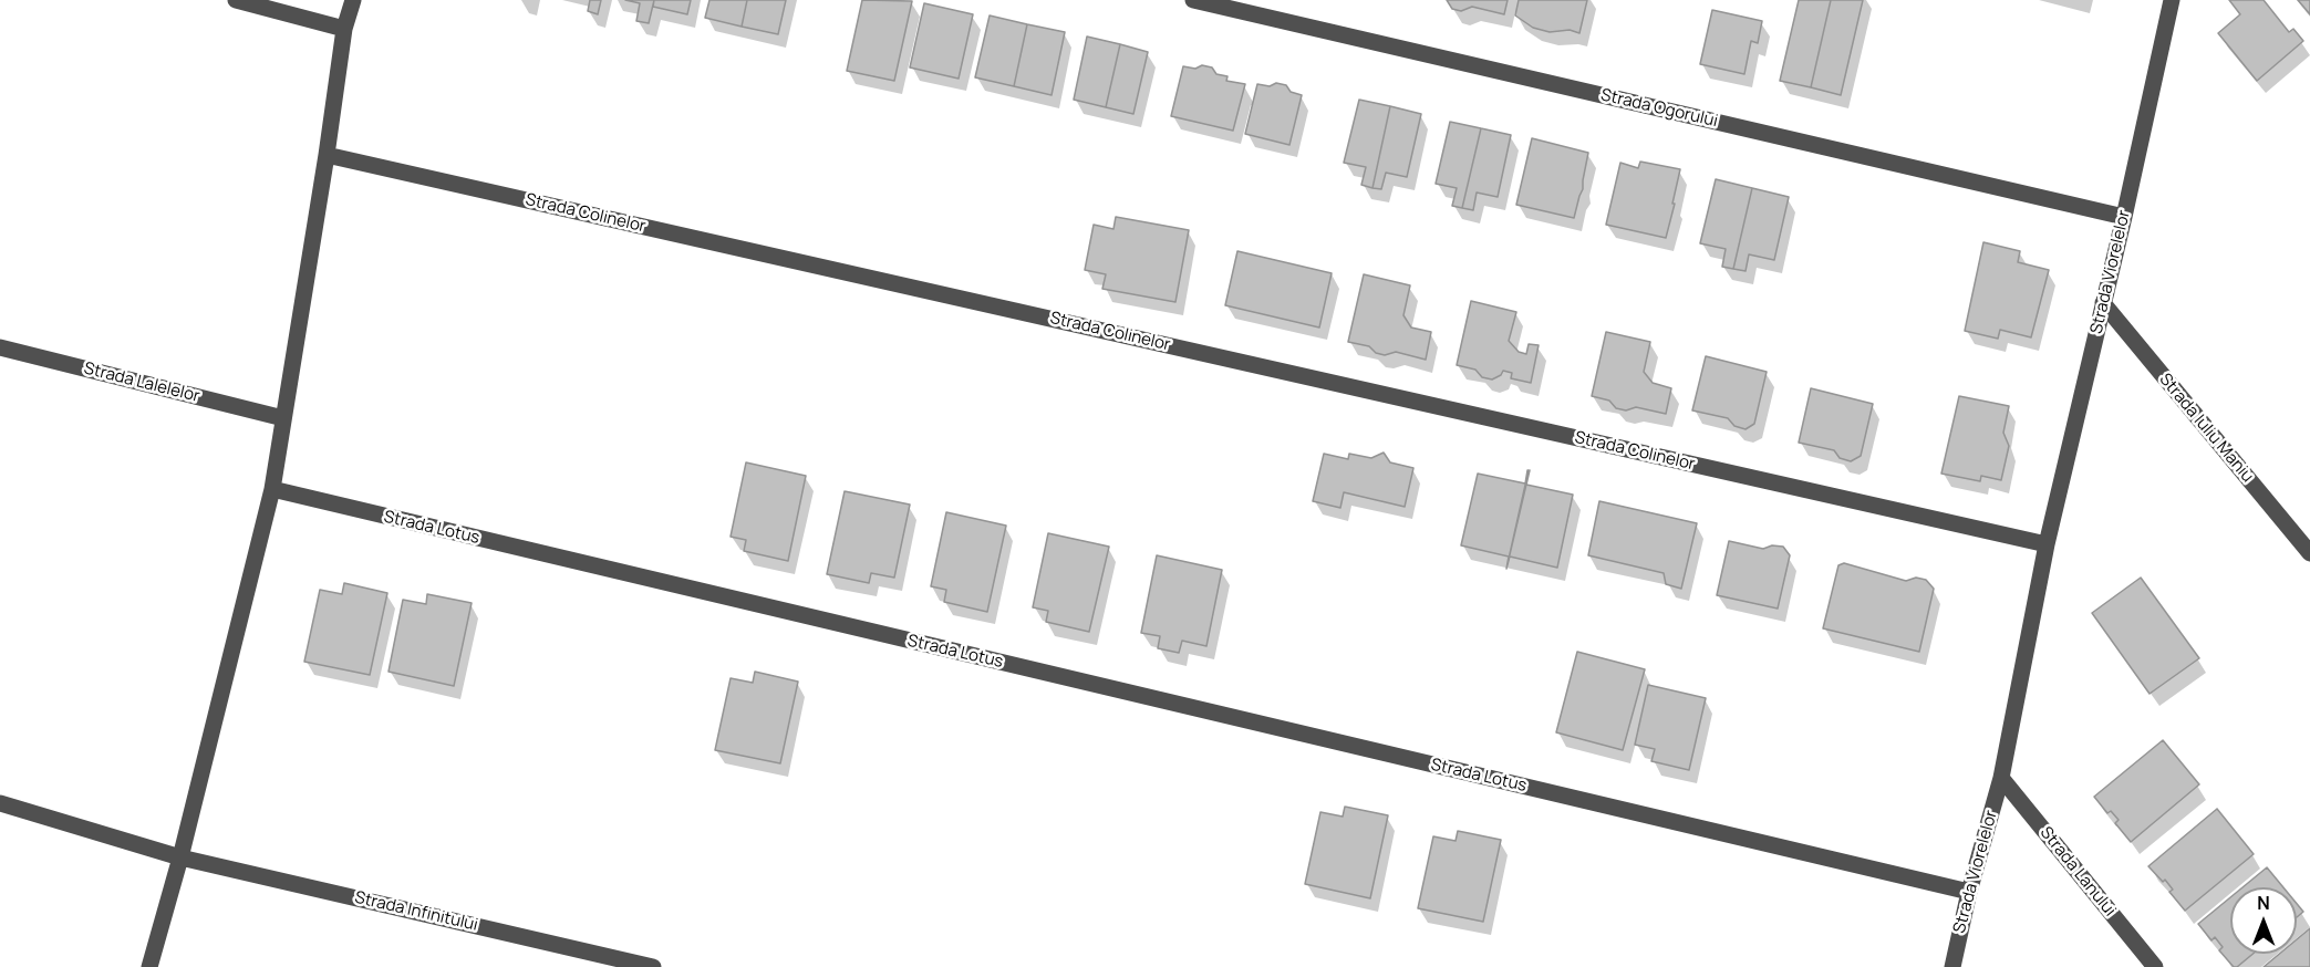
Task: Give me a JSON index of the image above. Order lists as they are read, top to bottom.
{
  "streets": {
    "street": [
      "Strada Ogorului",
      "Strada Colinelor",
      "Strada Viorelelor",
      "Strada Lalelelor",
      "Strada Iuliu Maniu",
      "Strada Lotus",
      "Strada Lanului",
      "Strada Infinitului"
    ]
  },
  "crossings": [
    ["Strada Ogorului", "Strada Viorelelor"],
    ["Strada Colinelor", "Strada Viorelelor"],
    ["Strada Viorelelor", "Strada Iuliu Maniu"],
    ["Strada Viorelelor", "Strada Lotus"],
    ["Strada Viorelelor", "Strada Lanului"]
  ],
  "north": "top"
}
